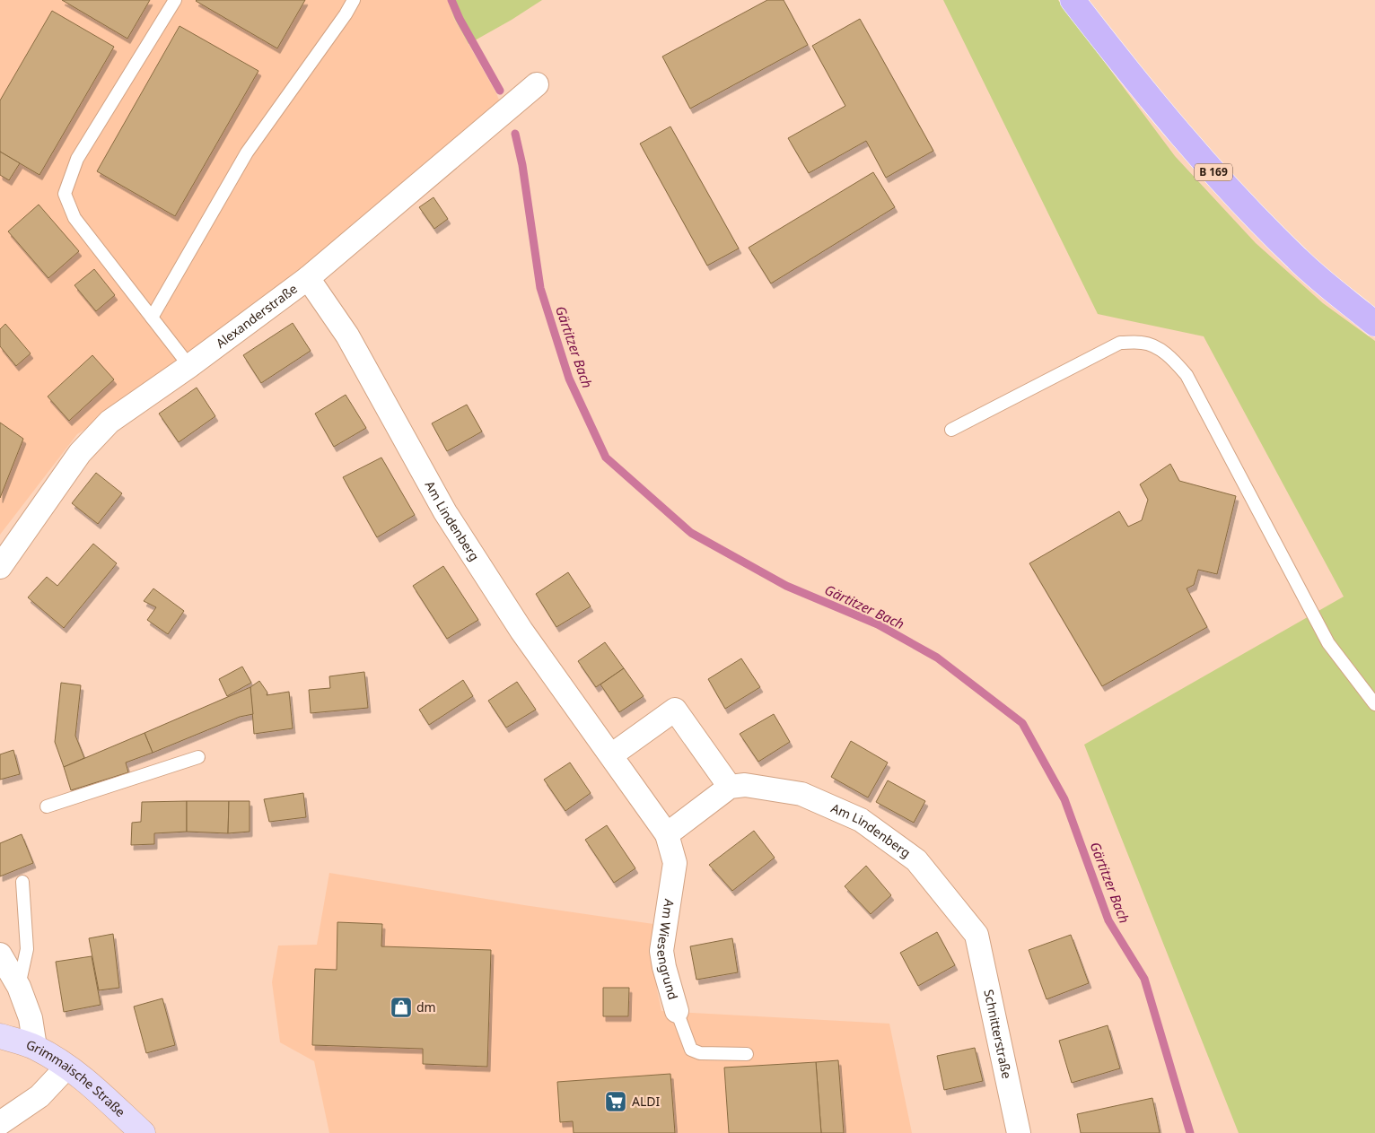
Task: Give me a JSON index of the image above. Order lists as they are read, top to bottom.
{
  "streets": {
    "main road": ["B 169", "Grimmaische Straße"],
    "street": [
      "Alexanderstraße",
      "Am Lindenberg",
      "Am Wiesengrund",
      "Schnitterstraße"
    ]
  },
  "crossings": [
    ["Alexanderstraße", "Am Lindenberg"],
    ["Am Lindenberg", "Am Wiesengrund"],
    ["Am Lindenberg", "Schnitterstraße"]
  ],
  "water": ["Gärtitzer Bach"],
  "places": {
    "shop": ["dm"],
    "supermarket": ["ALDI"]
  }
}
